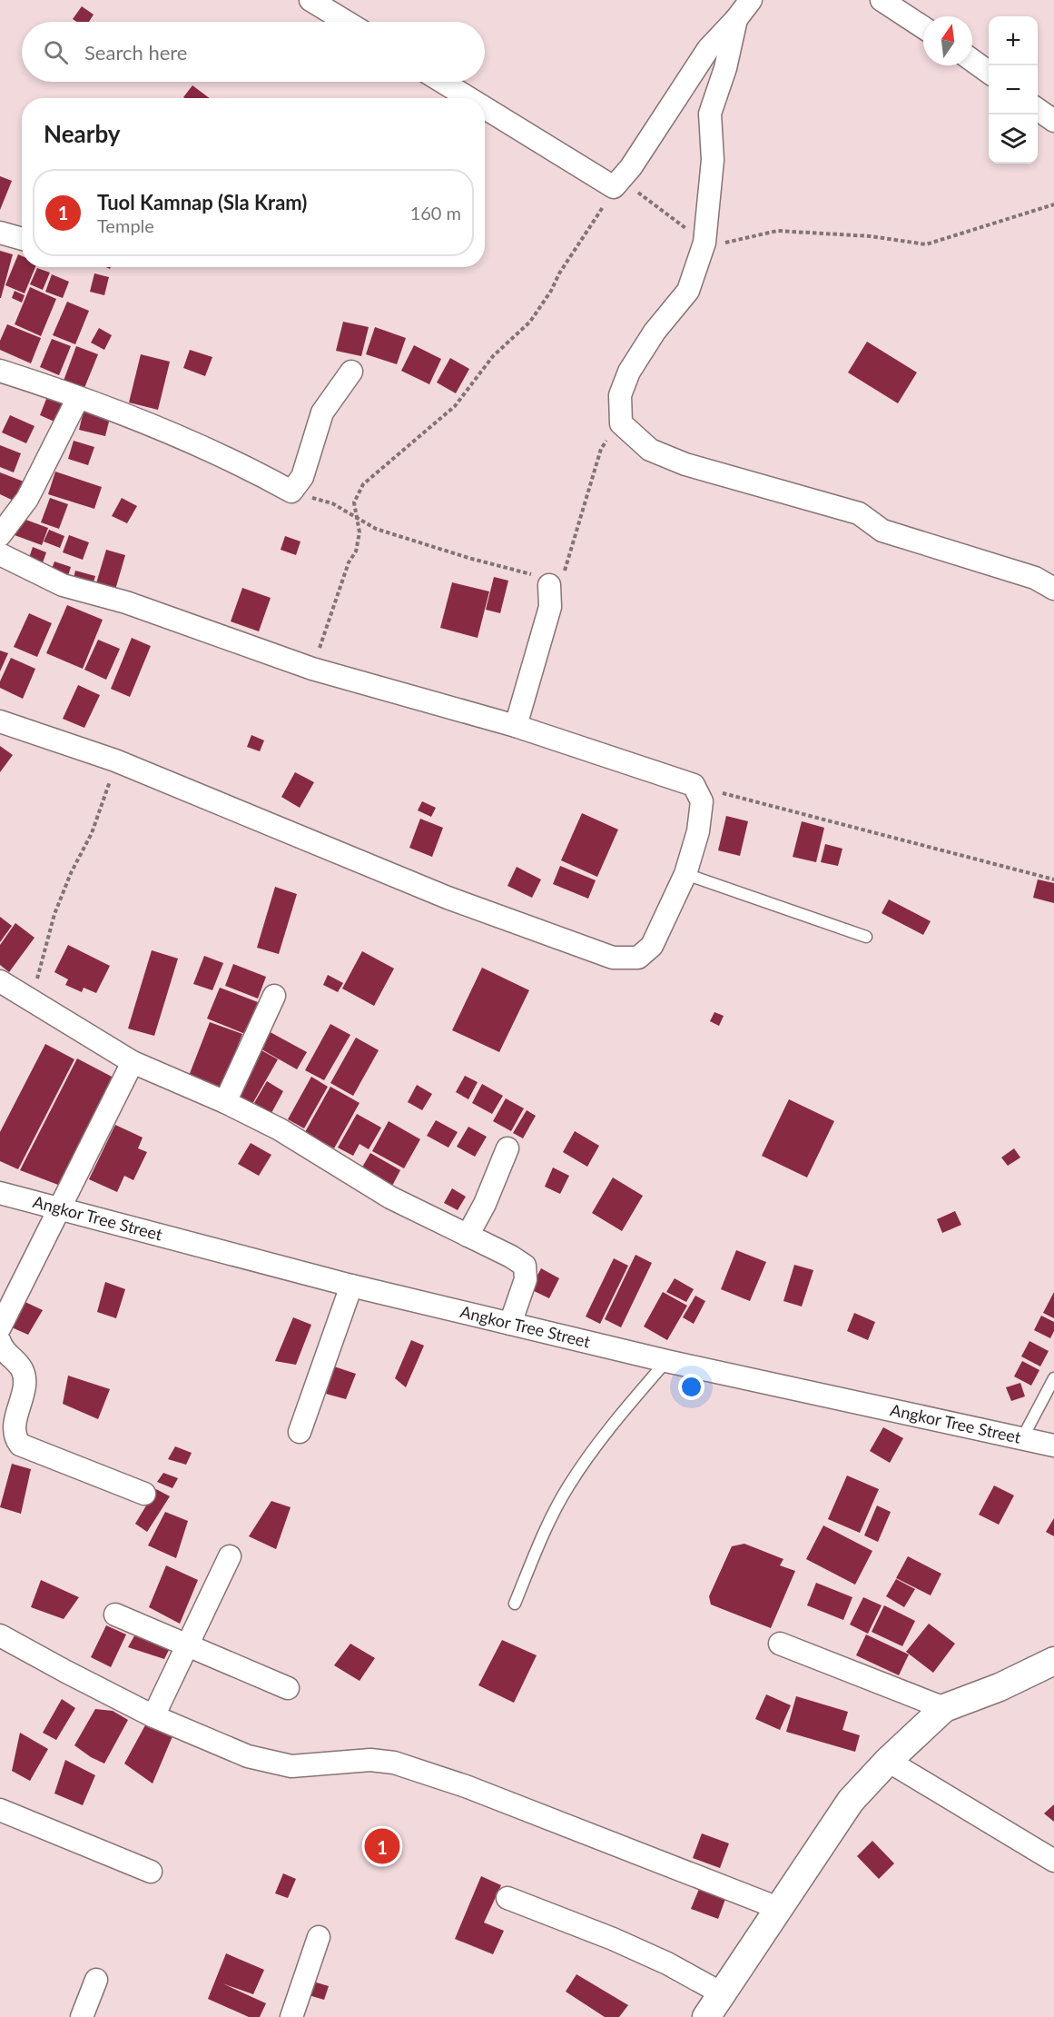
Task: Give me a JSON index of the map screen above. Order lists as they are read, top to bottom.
{
  "streets": {
    "street": ["Angkor Tree Street"]
  },
  "north": "top",
  "page": {
    "map_buttons": ["+", "−"],
    "search": "Search here",
    "heading": "Nearby",
    "list": [
      {
        "mark": "1",
        "name": "Tuol Kamnap (Sla Kram)",
        "note": "Temple",
        "value": "160 m"
      }
    ],
    "pins": "1"
  }
}
